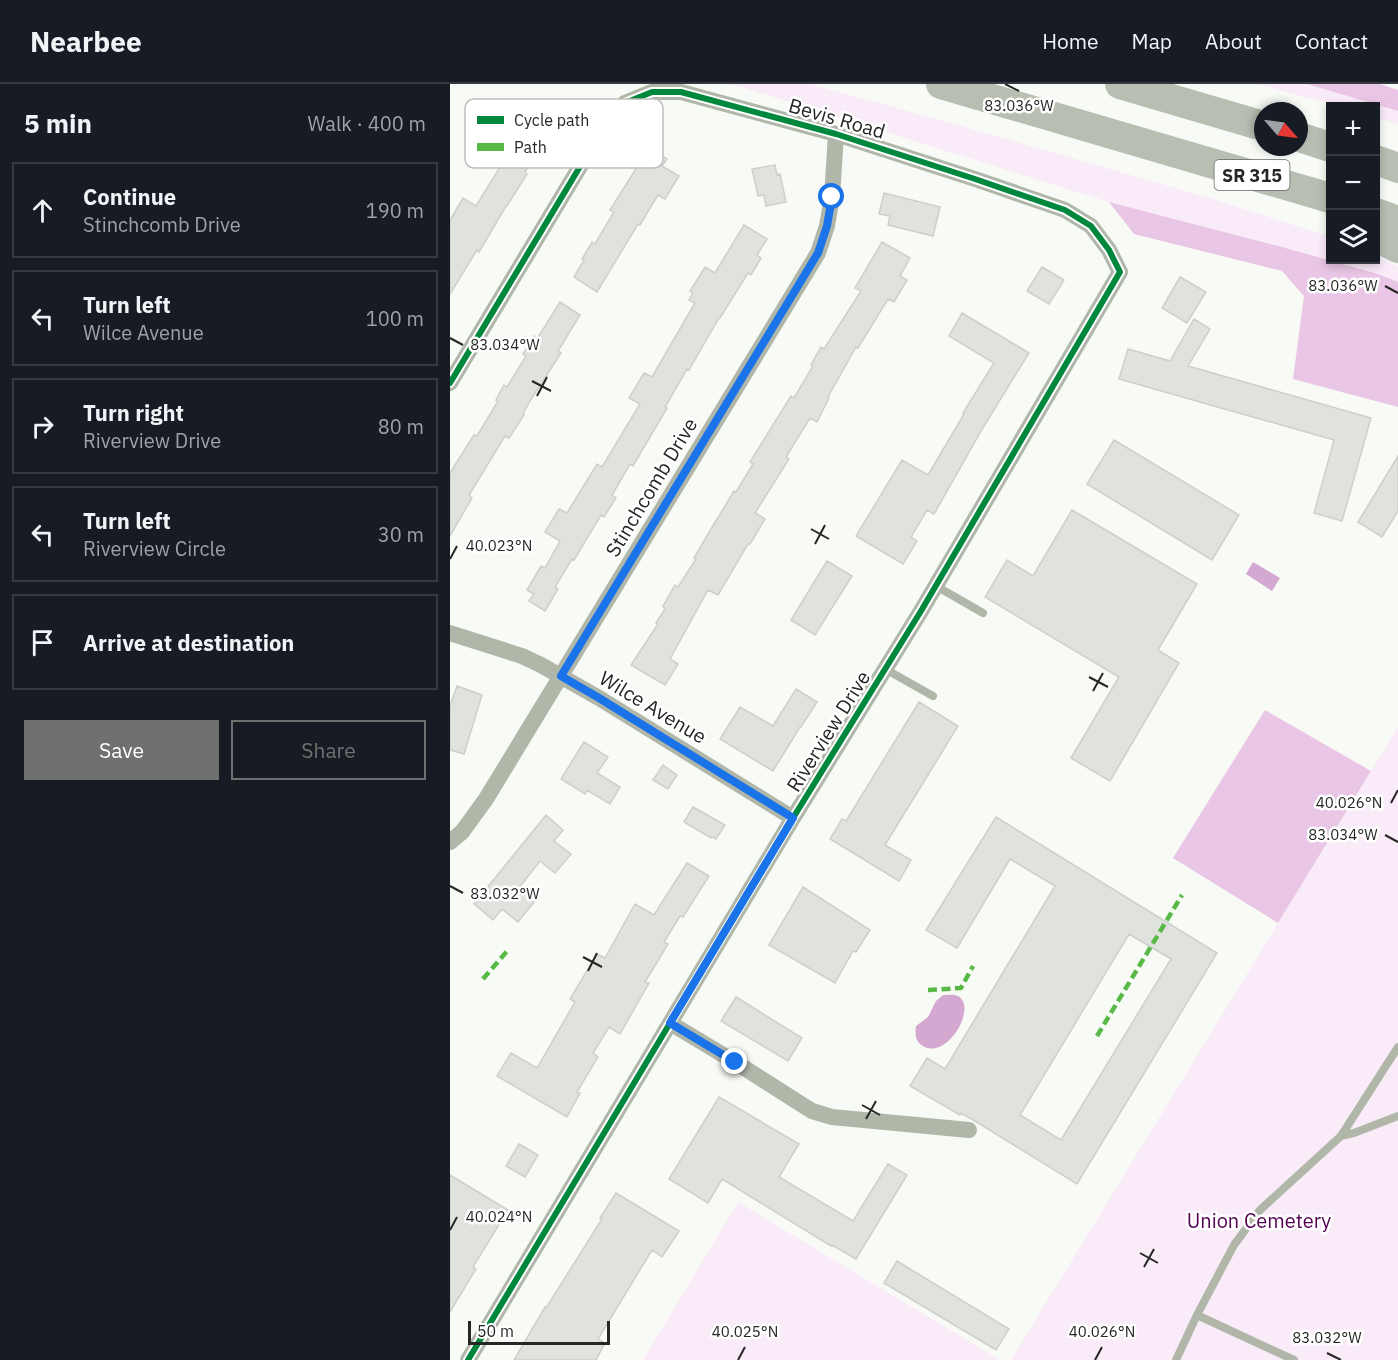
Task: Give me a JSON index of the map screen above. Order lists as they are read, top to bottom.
{
  "streets": {
    "highway": ["SR 315"],
    "street": [
      "Bevis Road",
      "Stinchcomb Drive",
      "Wilce Avenue",
      "Riverview Drive"
    ]
  },
  "crossings": [
    ["Bevis Road", "Stinchcomb Drive"],
    ["Bevis Road", "Riverview Drive"],
    ["Stinchcomb Drive", "Wilce Avenue"],
    ["Wilce Avenue", "Riverview Drive"]
  ],
  "parks": ["Union Cemetery"],
  "legend": ["Cycle path", "Path"],
  "scale_bar": "50 m",
  "north": "bottom right",
  "page": {
    "header": "Nearbee",
    "nav": [
      "Home",
      "Map",
      "About",
      "Contact"
    ],
    "heading": ["5 min", "Walk · 400 m"],
    "map_buttons": ["+", "−"],
    "list": [
      ["Continue", "Stinchcomb Drive", "190 m"],
      ["Turn left", "Wilce Avenue", "100 m"],
      ["Turn right", "Riverview Drive", "80 m"],
      ["Turn left", "Riverview Circle", "30 m"],
      "Arrive at destination"
    ],
    "buttons": ["Save", "Share"],
    "scale": "50 m"
  },
  "coordinates": [
    "83.036°W",
    "83.034°W",
    "40.023°N",
    "40.026°N",
    "83.032°W",
    "40.024°N",
    "40.025°N"
  ]
}
